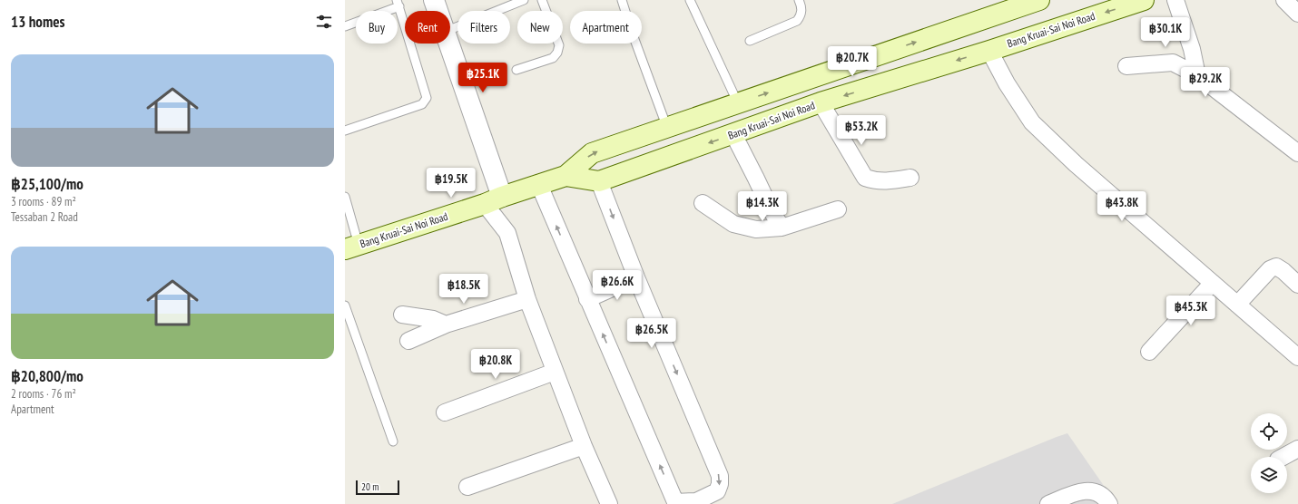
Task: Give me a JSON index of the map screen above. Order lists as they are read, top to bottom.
{
  "streets": {
    "main road": ["Bang Kruai-Sai Noi Road"]
  },
  "scale_bar": "20 m",
  "page": {
    "heading": "13 homes",
    "chip": [
      "Buy",
      "Rent",
      "Filters",
      "New",
      "Apartment"
    ],
    "price": [
      "฿30.1K",
      "฿20.7K",
      "฿25.1K",
      "฿29.2K",
      "฿53.2K",
      "฿19.5K",
      "฿14.3K",
      "฿43.8K",
      "฿26.6K",
      "฿18.5K",
      "฿45.3K",
      "฿26.5K",
      "฿20.8K"
    ],
    "list": [
      {
        "name": "฿25,100/mo",
        "note": "3 rooms · 89 m² · Tessaban 2 Road"
      },
      {
        "name": "฿20,800/mo",
        "note": "2 rooms · 76 m² · Apartment"
      }
    ],
    "scale": "20 m"
  }
}
